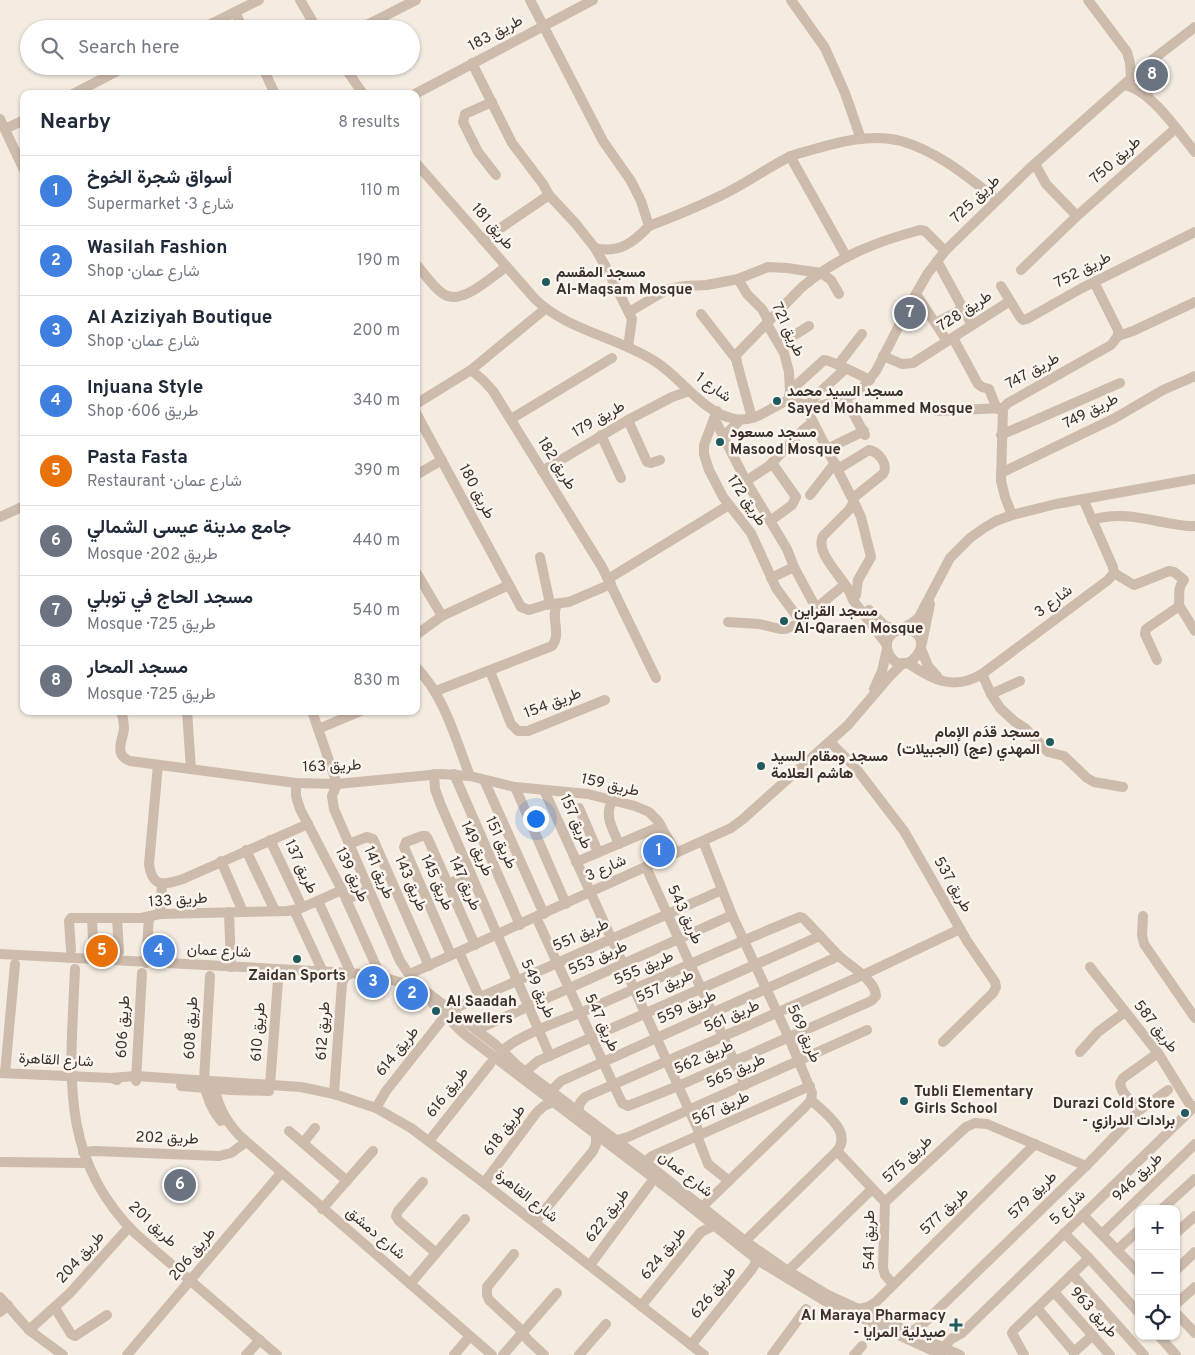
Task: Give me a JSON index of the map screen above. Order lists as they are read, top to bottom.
{
  "streets": {
    "street": [
      "طريق 183",
      "طريق 750",
      "طريق 725",
      "طريق 181",
      "طريق 752",
      "طريق 728",
      "طريق 721",
      "طريق 747",
      "شارع 1",
      "طريق 749",
      "طريق 179",
      "طريق 182",
      "طريق 180",
      "طريق 172",
      "شارع 3",
      "طريق 154",
      "طريق 163",
      "طريق 159",
      "طريق 157",
      "طريق 151",
      "طريق 149",
      "طريق 137",
      "طريق 141",
      "طريق 139",
      "طريق 145",
      "طريق 143",
      "طريق 147",
      "طريق 537",
      "طريق 133",
      "طريق 543",
      "طريق 551",
      "شارع عمان",
      "طريق 553",
      "طريق 555",
      "طريق 557",
      "طريق 549",
      "طريق 559",
      "طريق 561",
      "طريق 547",
      "طريق 606",
      "طريق 587",
      "طريق 608",
      "طريق 612",
      "طريق 610",
      "طريق 569",
      "طريق 614",
      "طريق 562",
      "شارع القاهرة",
      "طريق 565",
      "طريق 616",
      "طريق 567",
      "طريق 618",
      "طريق 202",
      "طريق 575",
      "طريق 946",
      "طريق 579",
      "شارع 5",
      "طريق 577",
      "طريق 622",
      "طريق 201",
      "شارع دمشق",
      "طريق 541",
      "طريق 624",
      "طريق 206",
      "طريق 204",
      "طريق 626",
      "طريق 963"
    ]
  },
  "crossings": [
    ["طريق 725", "طريق 728"],
    ["طريق 181", "شارع 1"],
    ["طريق 752", "طريق 728"],
    ["طريق 721", "شارع 1"],
    ["طريق 747", "طريق 749"],
    ["شارع 1", "طريق 179"],
    ["شارع 1", "طريق 172"],
    ["طريق 179", "طريق 182"],
    ["طريق 182", "طريق 180"],
    ["شارع 3", "طريق 159"],
    ["شارع 3", "طريق 157"],
    ["شارع 3", "طريق 151"],
    ["شارع 3", "طريق 149"],
    ["شارع 3", "طريق 141"],
    ["شارع 3", "طريق 145"],
    ["شارع 3", "طريق 143"],
    ["شارع 3", "طريق 147"],
    ["شارع 3", "طريق 537"],
    ["شارع 3", "طريق 543"],
    ["شارع 3", "شارع عمان"],
    ["شارع 3", "طريق 549"],
    ["شارع 3", "طريق 547"],
    ["شارع 3", "طريق 569"],
    ["طريق 163", "طريق 159"],
    ["طريق 163", "طريق 157"],
    ["طريق 163", "طريق 151"],
    ["طريق 163", "طريق 149"],
    ["طريق 163", "طريق 141"],
    ["طريق 163", "طريق 139"],
    ["طريق 163", "طريق 547"],
    ["طريق 159", "طريق 157"],
    ["طريق 157", "طريق 551"],
    ["طريق 157", "طريق 553"],
    ["طريق 157", "طريق 555"],
    ["طريق 157", "طريق 557"],
    ["طريق 157", "طريق 559"],
    ["طريق 157", "طريق 561"],
    ["طريق 157", "طريق 562"],
    ["طريق 157", "طريق 565"],
    ["طريق 157", "طريق 567"],
    ["طريق 149", "طريق 549"],
    ["طريق 137", "طريق 133"],
    ["طريق 137", "شارع عمان"],
    ["طريق 141", "طريق 143"],
    ["طريق 141", "طريق 133"],
    ["طريق 141", "شارع عمان"],
    ["طريق 139", "طريق 133"],
    ["طريق 139", "شارع عمان"],
    ["طريق 145", "طريق 147"],
    ["طريق 537", "طريق 561"],
    ["طريق 133", "طريق 606"],
    ["طريق 543", "طريق 551"],
    ["طريق 543", "طريق 553"],
    ["طريق 543", "طريق 555"],
    ["طريق 543", "طريق 557"],
    ["طريق 543", "طريق 559"],
    ["طريق 543", "طريق 561"],
    ["طريق 543", "طريق 562"],
    ["طريق 543", "طريق 565"],
    ["طريق 551", "شارع عمان"],
    ["طريق 551", "طريق 549"],
    ["طريق 551", "طريق 547"],
    ["طريق 551", "طريق 569"],
    ["طريق 551", "طريق 614"],
    ["شارع عمان", "طريق 553"],
    ["شارع عمان", "طريق 555"],
    ["شارع عمان", "طريق 557"],
    ["شارع عمان", "طريق 559"],
    ["شارع عمان", "طريق 561"],
    ["شارع عمان", "طريق 606"],
    ["شارع عمان", "طريق 612"],
    ["شارع عمان", "طريق 614"],
    ["شارع عمان", "طريق 565"],
    ["شارع عمان", "طريق 567"],
    ["شارع عمان", "طريق 618"],
    ["شارع عمان", "طريق 575"],
    ["شارع عمان", "طريق 579"],
    ["شارع عمان", "شارع 5"],
    ["شارع عمان", "طريق 577"],
    ["شارع عمان", "طريق 624"],
    ["شارع عمان", "طريق 626"],
    ["طريق 553", "طريق 549"],
    ["طريق 553", "طريق 547"],
    ["طريق 553", "طريق 569"],
    ["طريق 555", "طريق 557"],
    ["طريق 555", "طريق 549"],
    ["طريق 555", "طريق 547"],
    ["طريق 555", "طريق 569"],
    ["طريق 557", "طريق 549"],
    ["طريق 557", "طريق 547"],
    ["طريق 557", "طريق 569"],
    ["طريق 559", "طريق 547"],
    ["طريق 559", "طريق 569"],
    ["طريق 561", "طريق 547"],
    ["طريق 561", "طريق 569"],
    ["طريق 547", "طريق 562"],
    ["طريق 606", "شارع القاهرة"],
    ["طريق 587", "شارع 5"],
    ["طريق 608", "شارع القاهرة"],
    ["طريق 608", "شارع دمشق"],
    ["طريق 612", "شارع القاهرة"],
    ["طريق 610", "شارع القاهرة"],
    ["طريق 569", "طريق 562"],
    ["طريق 569", "طريق 565"],
    ["طريق 569", "طريق 567"],
    ["طريق 614", "شارع القاهرة"],
    ["شارع القاهرة", "طريق 616"],
    ["شارع القاهرة", "طريق 618"],
    ["شارع القاهرة", "طريق 622"],
    ["شارع القاهرة", "طريق 201"],
    ["شارع القاهرة", "شارع دمشق"],
    ["شارع القاهرة", "طريق 624"],
    ["شارع القاهرة", "طريق 626"],
    ["طريق 202", "طريق 201"],
    ["طريق 202", "شارع دمشق"],
    ["طريق 575", "طريق 579"],
    ["طريق 575", "طريق 577"],
    ["طريق 575", "طريق 541"],
    ["طريق 577", "طريق 541"],
    ["طريق 201", "طريق 206"],
    ["طريق 201", "طريق 204"],
    ["شارع دمشق", "طريق 206"]
  ],
  "places": {
    "other": [
      "مسجد المقسم Al-Maqsam Mosque",
      "مسجد السيد محمد Sayed Mohammed Mosque",
      "مسجد مسعود Masood Mosque",
      "مسجد القراين Al-Qaraen Mosque",
      "مسجد قدَم الإمام المهدي (عج) (الجبيلات)",
      "مسجد ومقام السيد هاشم العلامة",
      "Zaidan Sports",
      "Al Saadah Jewellers",
      "Tubli Elementary Girls School",
      "Durazi Cold Store - برادات الدرازي"
    ],
    "health": ["Al Maraya Pharmacy - صيدلية المرايا"]
  },
  "page": {
    "search": "Search here",
    "pins": [
      "8",
      "7",
      "1",
      "4",
      "5",
      "3",
      "2",
      "6"
    ],
    "heading": ["Nearby", "8 results"],
    "list": [
      {
        "mark": "1",
        "name": "أسواق شجرة الخوخ",
        "note": "Supermarket · شارع 3",
        "value": "110 m"
      },
      {
        "mark": "2",
        "name": "Wasilah Fashion",
        "note": "Shop · شارع عمان",
        "value": "190 m"
      },
      {
        "mark": "3",
        "name": "Al Aziziyah Boutique",
        "note": "Shop · شارع عمان",
        "value": "200 m"
      },
      {
        "mark": "4",
        "name": "Injuana Style",
        "note": "Shop · طريق 606",
        "value": "340 m"
      },
      {
        "mark": "5",
        "name": "Pasta Fasta",
        "note": "Restaurant · شارع عمان",
        "value": "390 m"
      },
      {
        "mark": "6",
        "name": "جامع مدينة عيسى الشمالي",
        "note": "Mosque · طريق 202",
        "value": "440 m"
      },
      {
        "mark": "7",
        "name": "مسجد الحاج في توبلي",
        "note": "Mosque · طريق 725",
        "value": "540 m"
      },
      {
        "mark": "8",
        "name": "مسجد المحار",
        "note": "Mosque · طريق 725",
        "value": "830 m"
      }
    ],
    "map_buttons": ["+", "−"]
  }
}
